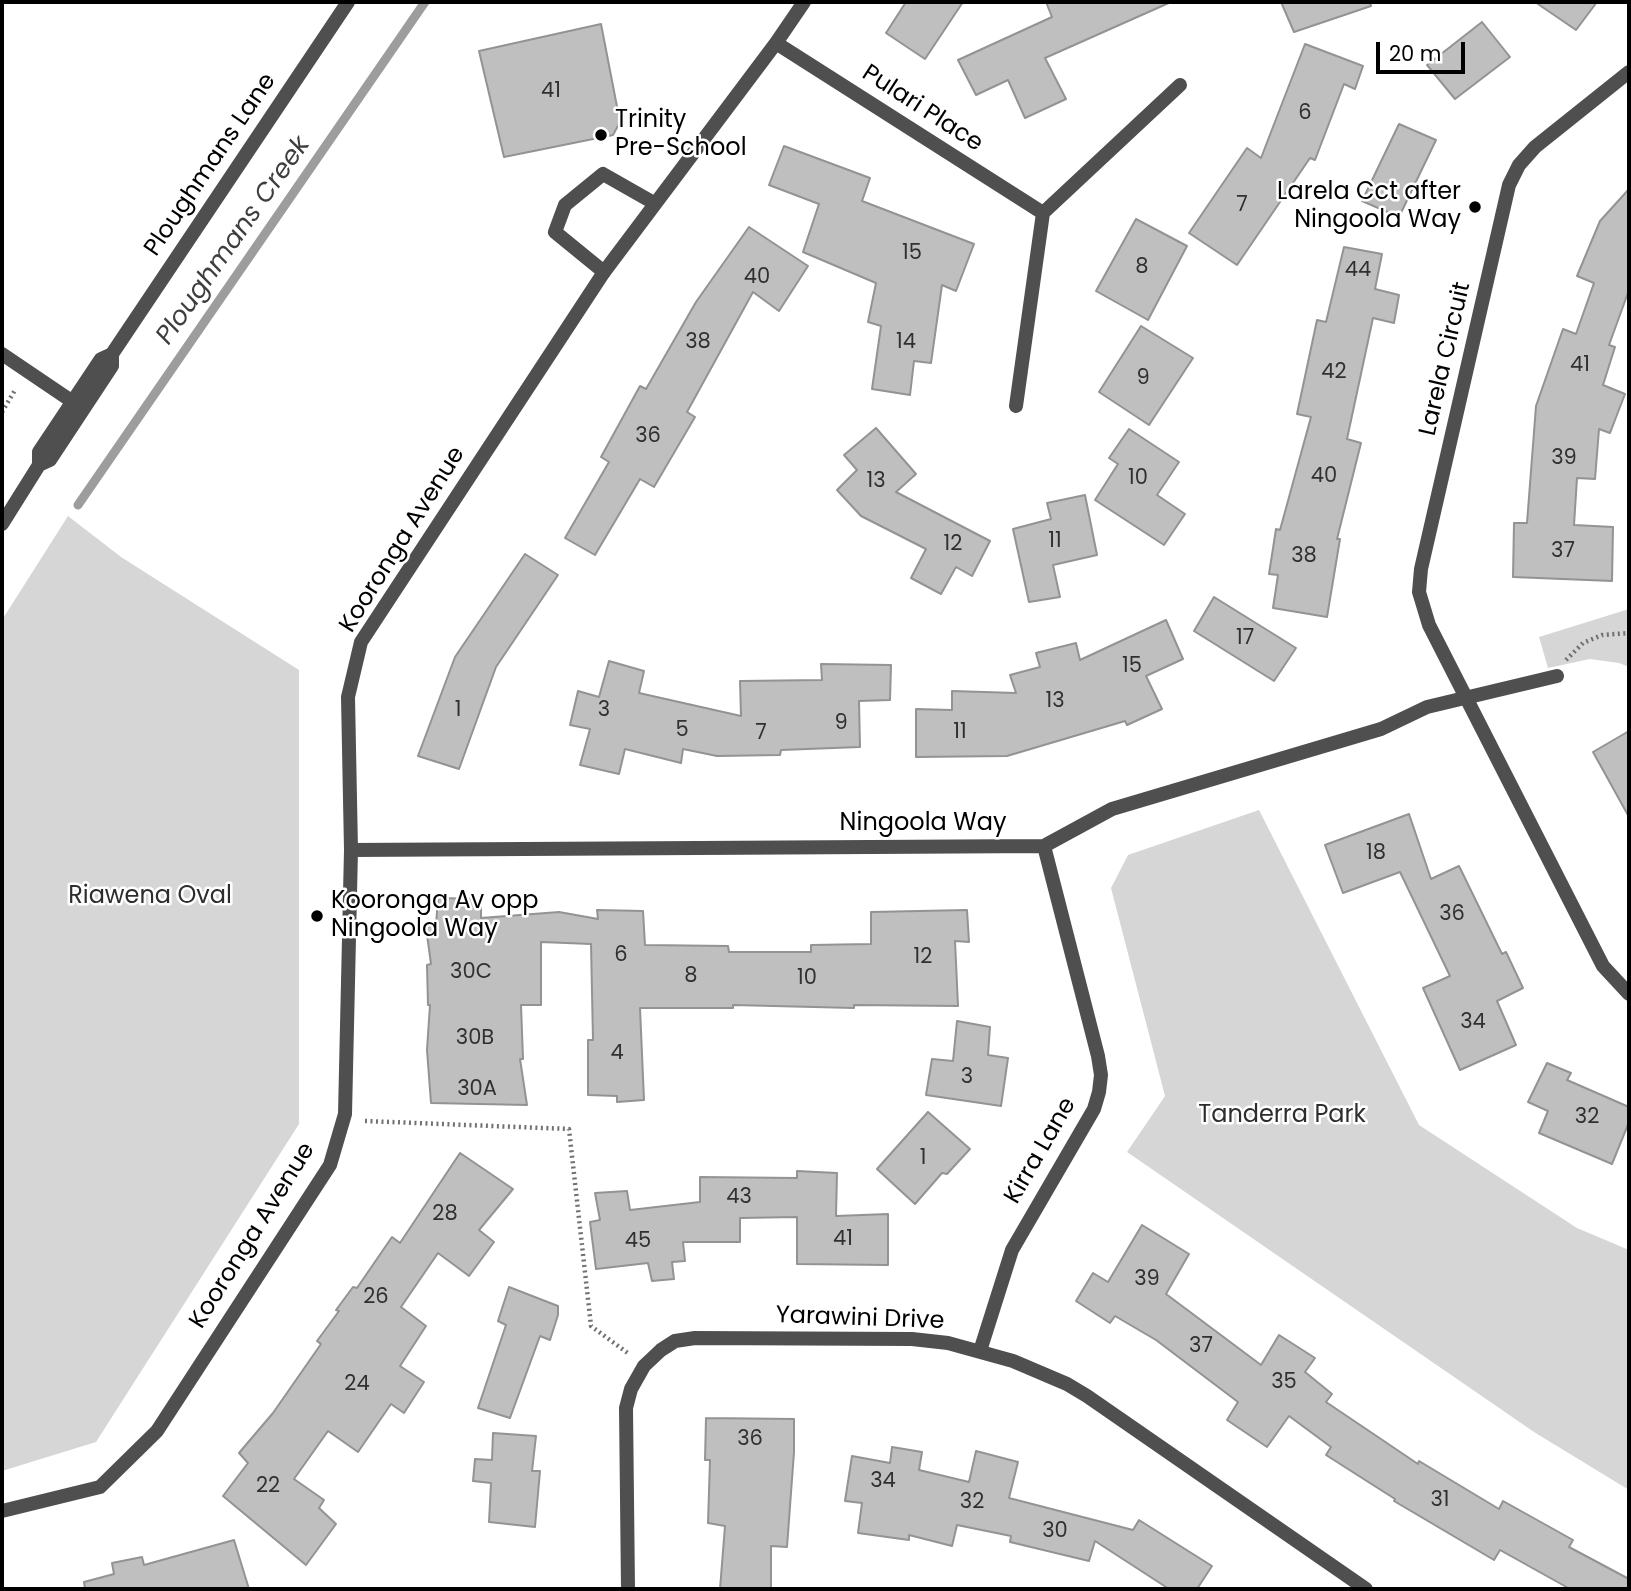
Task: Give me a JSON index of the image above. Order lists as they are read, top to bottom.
{
  "streets": {
    "street": [
      "Pulari Place",
      "Ploughmans Lane",
      "Larela Circuit",
      "Kooronga Avenue",
      "Ningoola Way",
      "Kirra Lane",
      "Yarawini Drive"
    ]
  },
  "crossings": [
    ["Pulari Place", "Kooronga Avenue"],
    ["Larela Circuit", "Ningoola Way"],
    ["Kooronga Avenue", "Ningoola Way"],
    ["Ningoola Way", "Kirra Lane"],
    ["Kirra Lane", "Yarawini Drive"]
  ],
  "water": ["Ploughmans Creek"],
  "parks": ["Riawena Oval", "Tanderra Park"],
  "places": ["Trinity Pre-School", "Larela Cct after Ningoola Way", "Kooronga Av opp Ningoola Way"],
  "house_numbers": [
    "41",
    "6",
    "7",
    "15",
    "8",
    "44",
    "40",
    "38",
    "14",
    "41",
    "42",
    "9",
    "36",
    "39",
    "40",
    "10",
    "13",
    "11",
    "12",
    "37",
    "38",
    "17",
    "15",
    "13",
    "1",
    "3",
    "9",
    "5",
    "11",
    "7",
    "18",
    "36",
    "6",
    "12",
    "30C",
    "8",
    "10",
    "34",
    "30B",
    "4",
    "3",
    "30A",
    "32",
    "1",
    "43",
    "28",
    "41",
    "45",
    "39",
    "26",
    "37",
    "35",
    "24",
    "36",
    "34",
    "22",
    "31",
    "32",
    "30"
  ],
  "scale_bar": "20 m"
}
